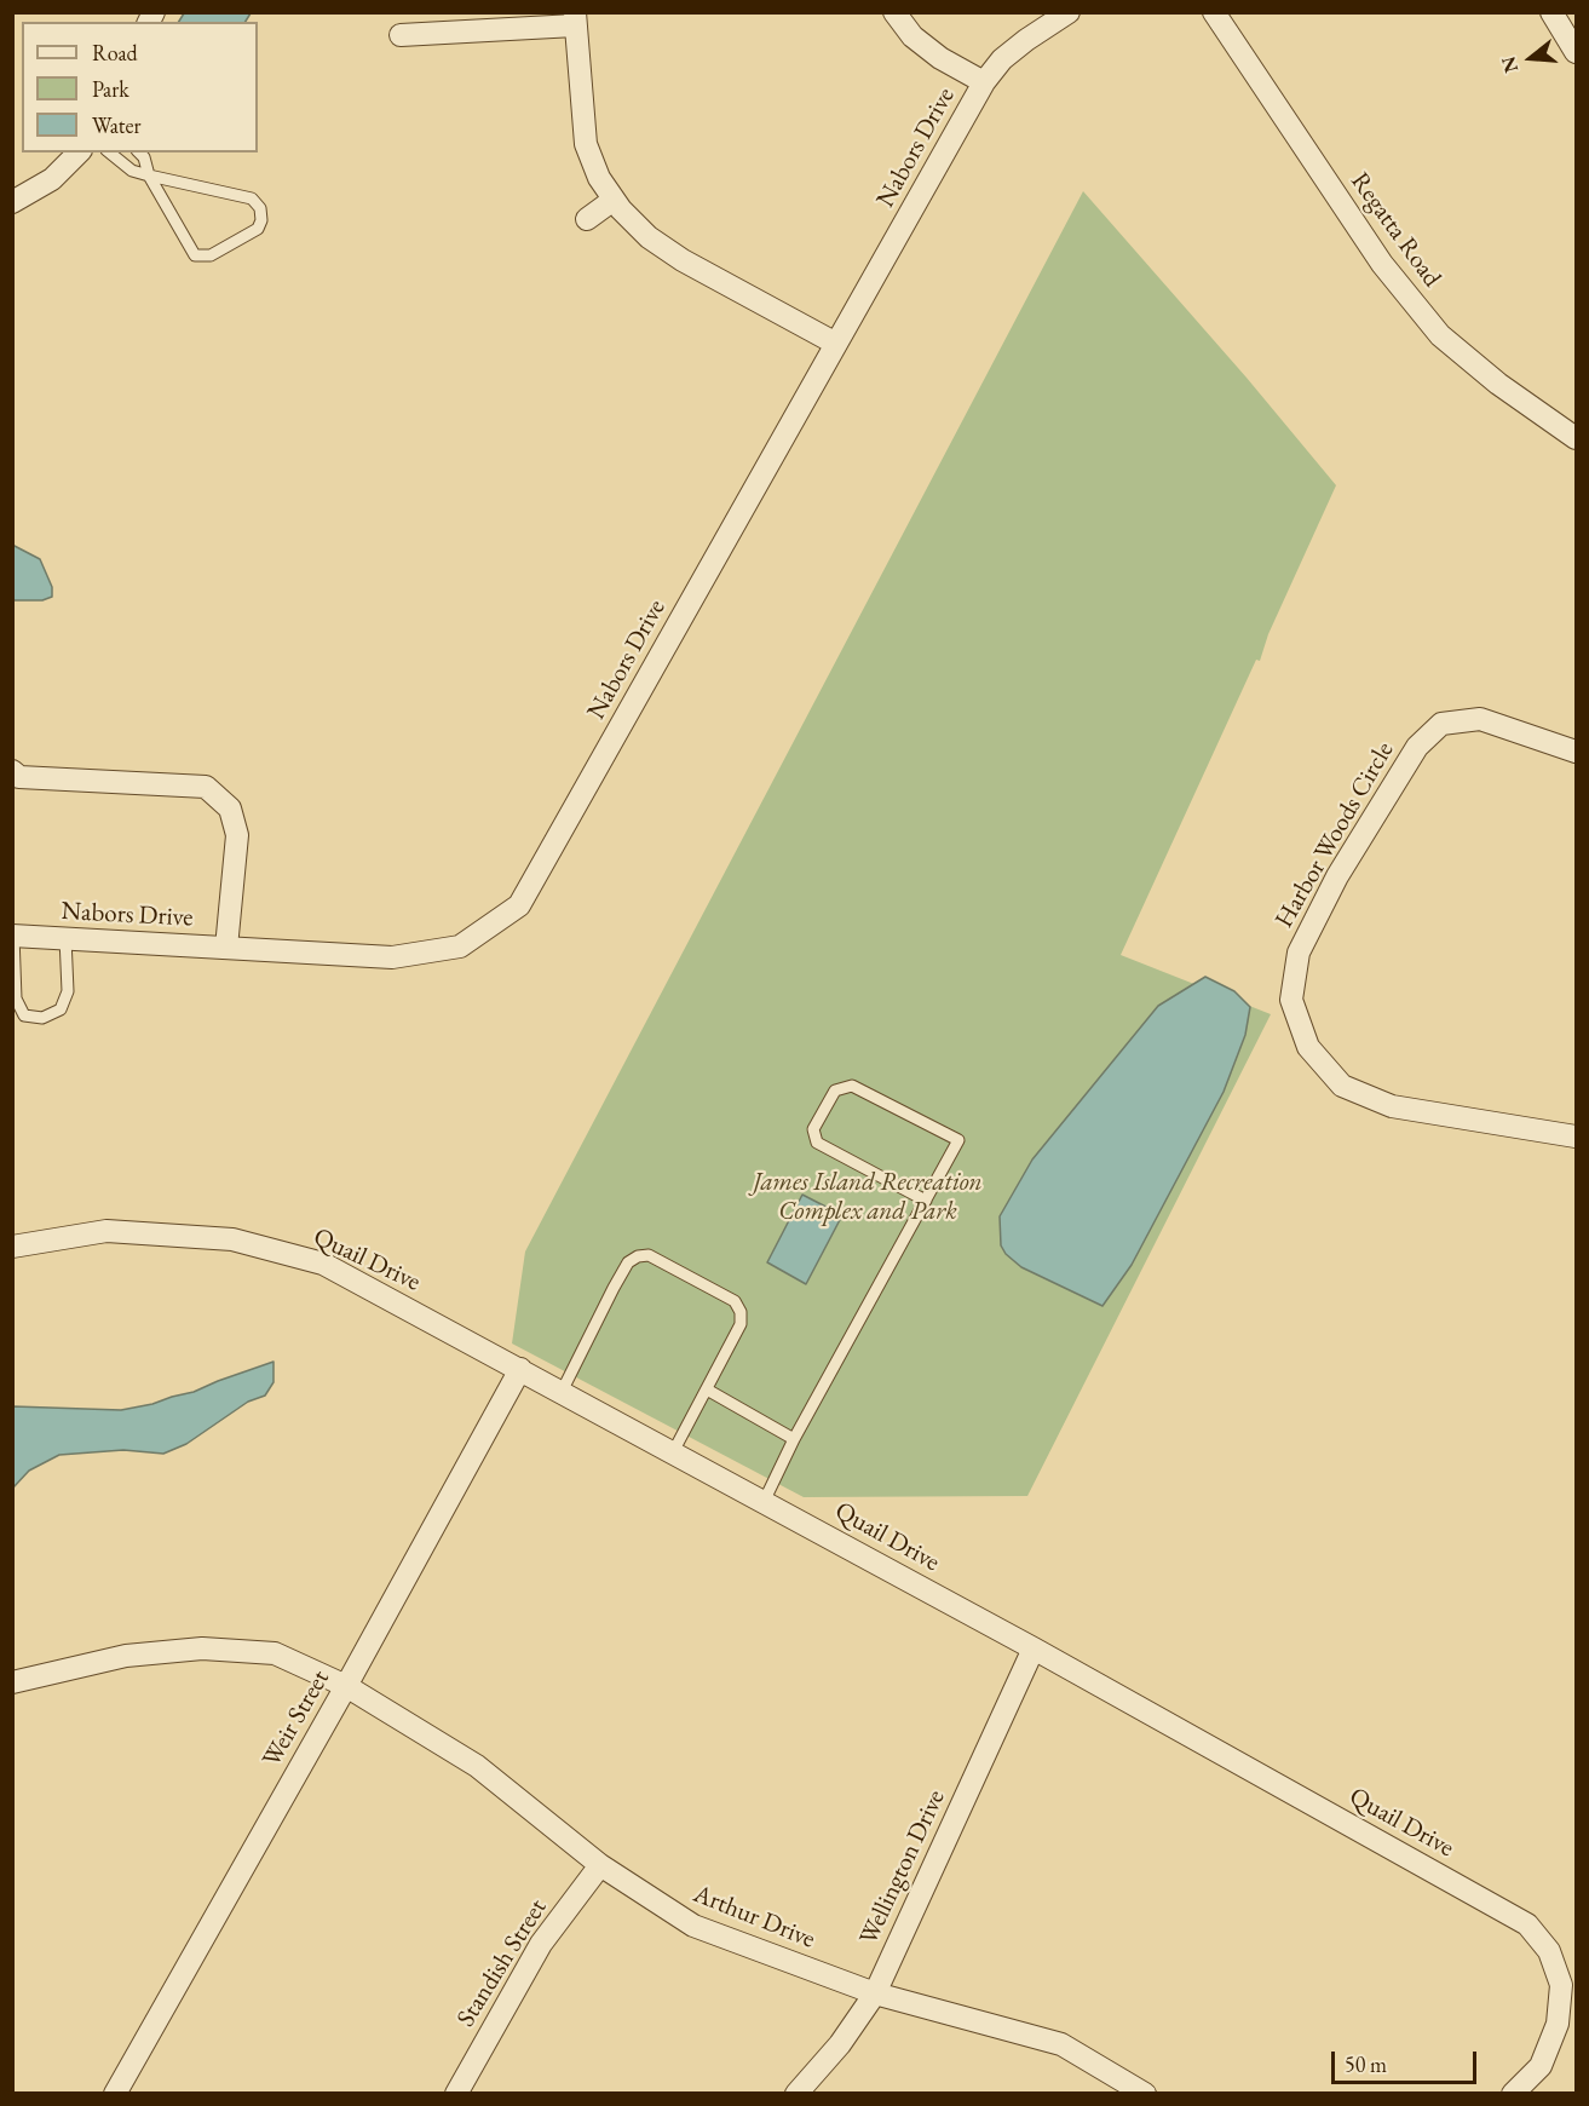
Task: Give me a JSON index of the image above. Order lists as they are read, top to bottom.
{
  "streets": {
    "street": [
      "Nabors Drive",
      "Regatta Road",
      "Harbor Woods Circle",
      "Quail Drive",
      "Weir Street",
      "Wellington Drive",
      "Arthur Drive",
      "Standish Street"
    ]
  },
  "crossings": [
    ["Quail Drive", "Weir Street"],
    ["Quail Drive", "Wellington Drive"],
    ["Weir Street", "Arthur Drive"],
    ["Wellington Drive", "Arthur Drive"],
    ["Arthur Drive", "Standish Street"]
  ],
  "parks": ["James Island Recreation Complex and Park"],
  "legend": ["Road", "Park", "Water"],
  "scale_bar": "50 m",
  "north": "left"
}
